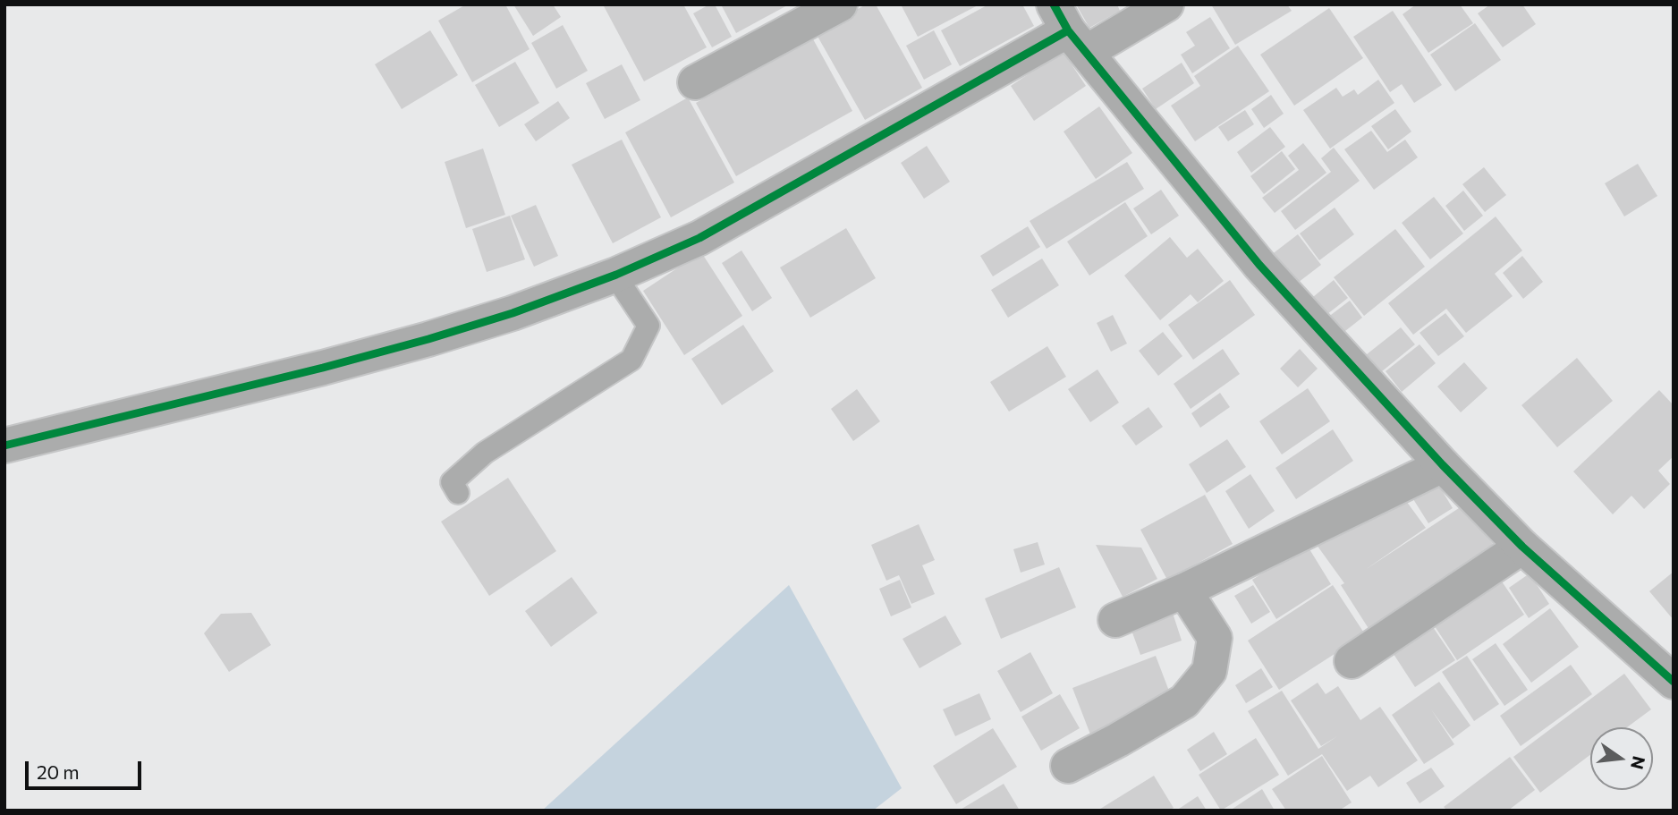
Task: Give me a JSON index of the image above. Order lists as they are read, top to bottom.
{
  "scale_bar": "20 m",
  "north": "right"
}
